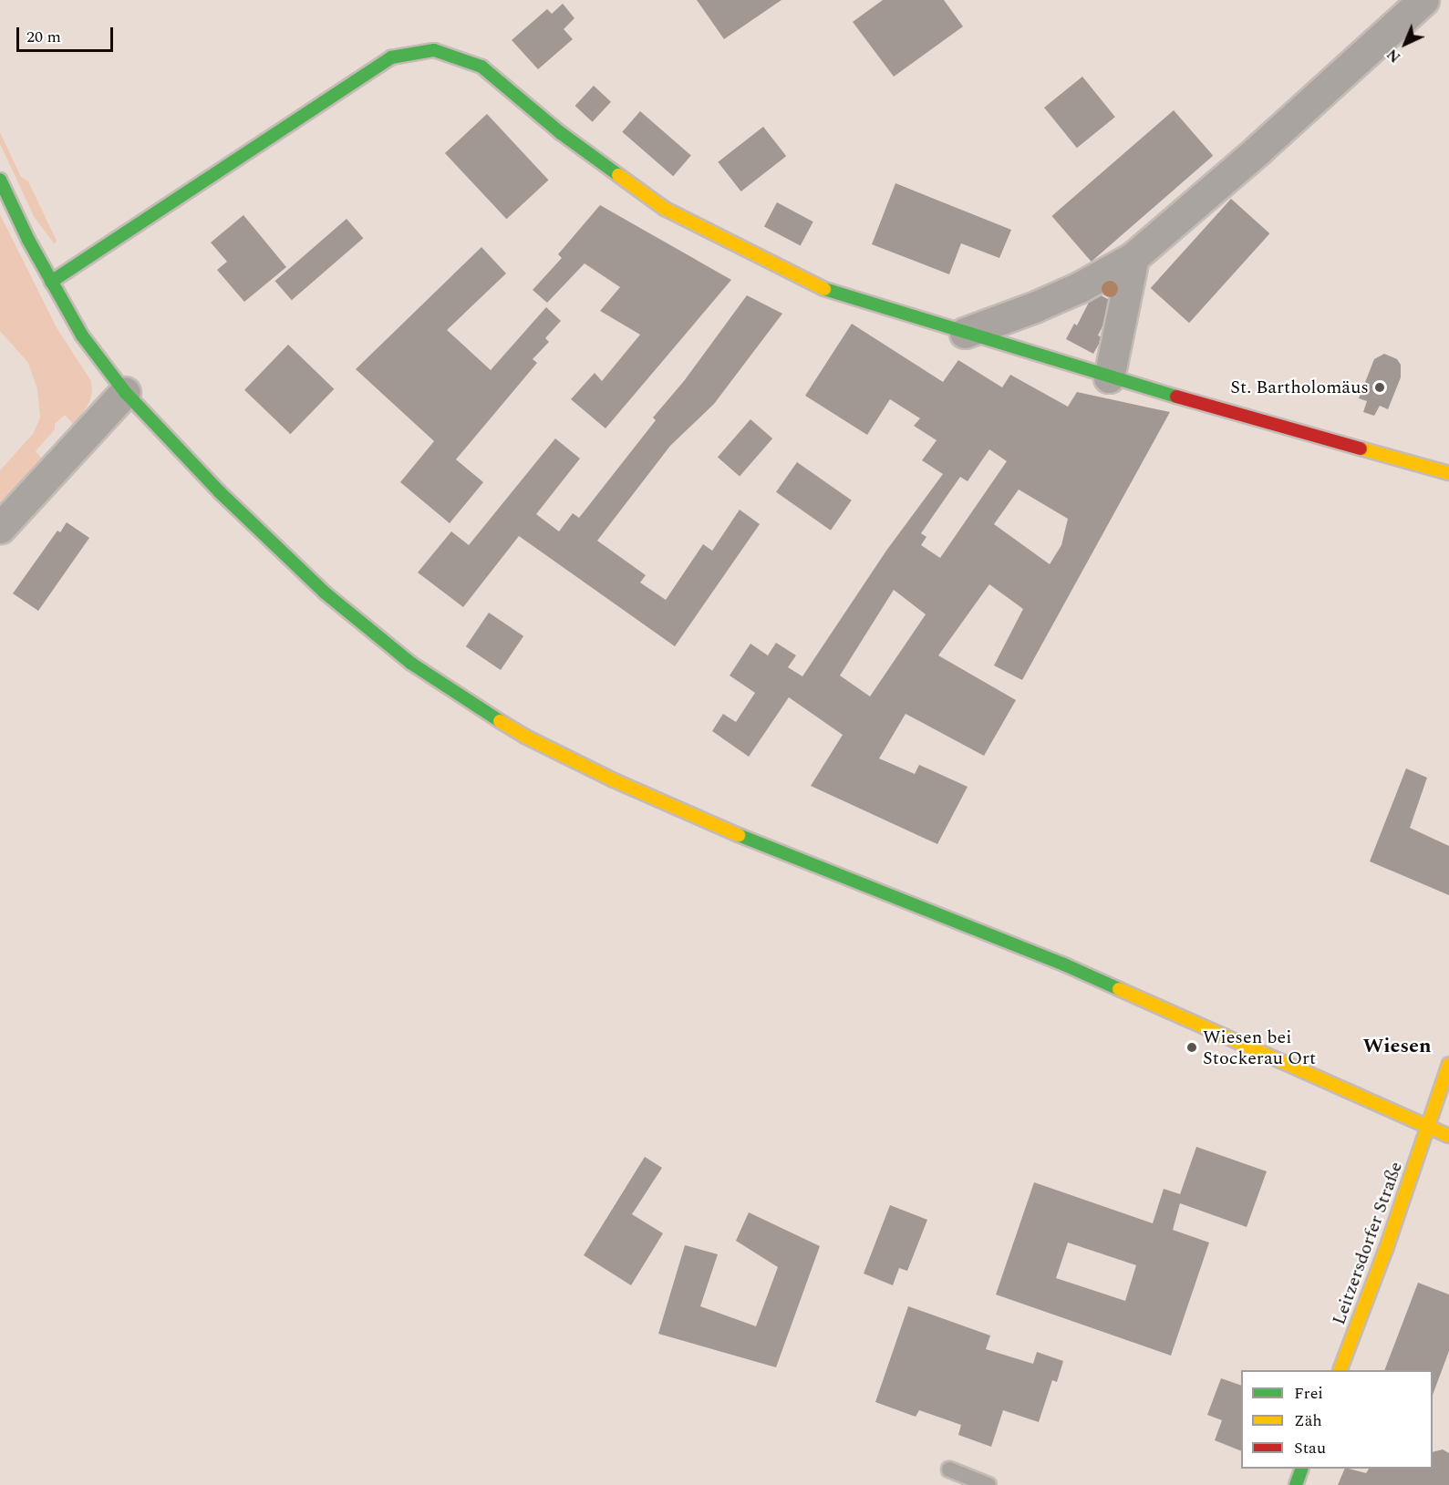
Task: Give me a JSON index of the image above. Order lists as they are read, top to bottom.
{
  "streets": {
    "main road": ["Leitzersdorfer Straße"]
  },
  "districts": ["Wiesen"],
  "places": ["St. Bartholomäus", "Wiesen bei Stockerau Ort"],
  "legend": ["Frei", "Zäh", "Stau"],
  "scale_bar": "20 m",
  "north": "bottom left"
}
